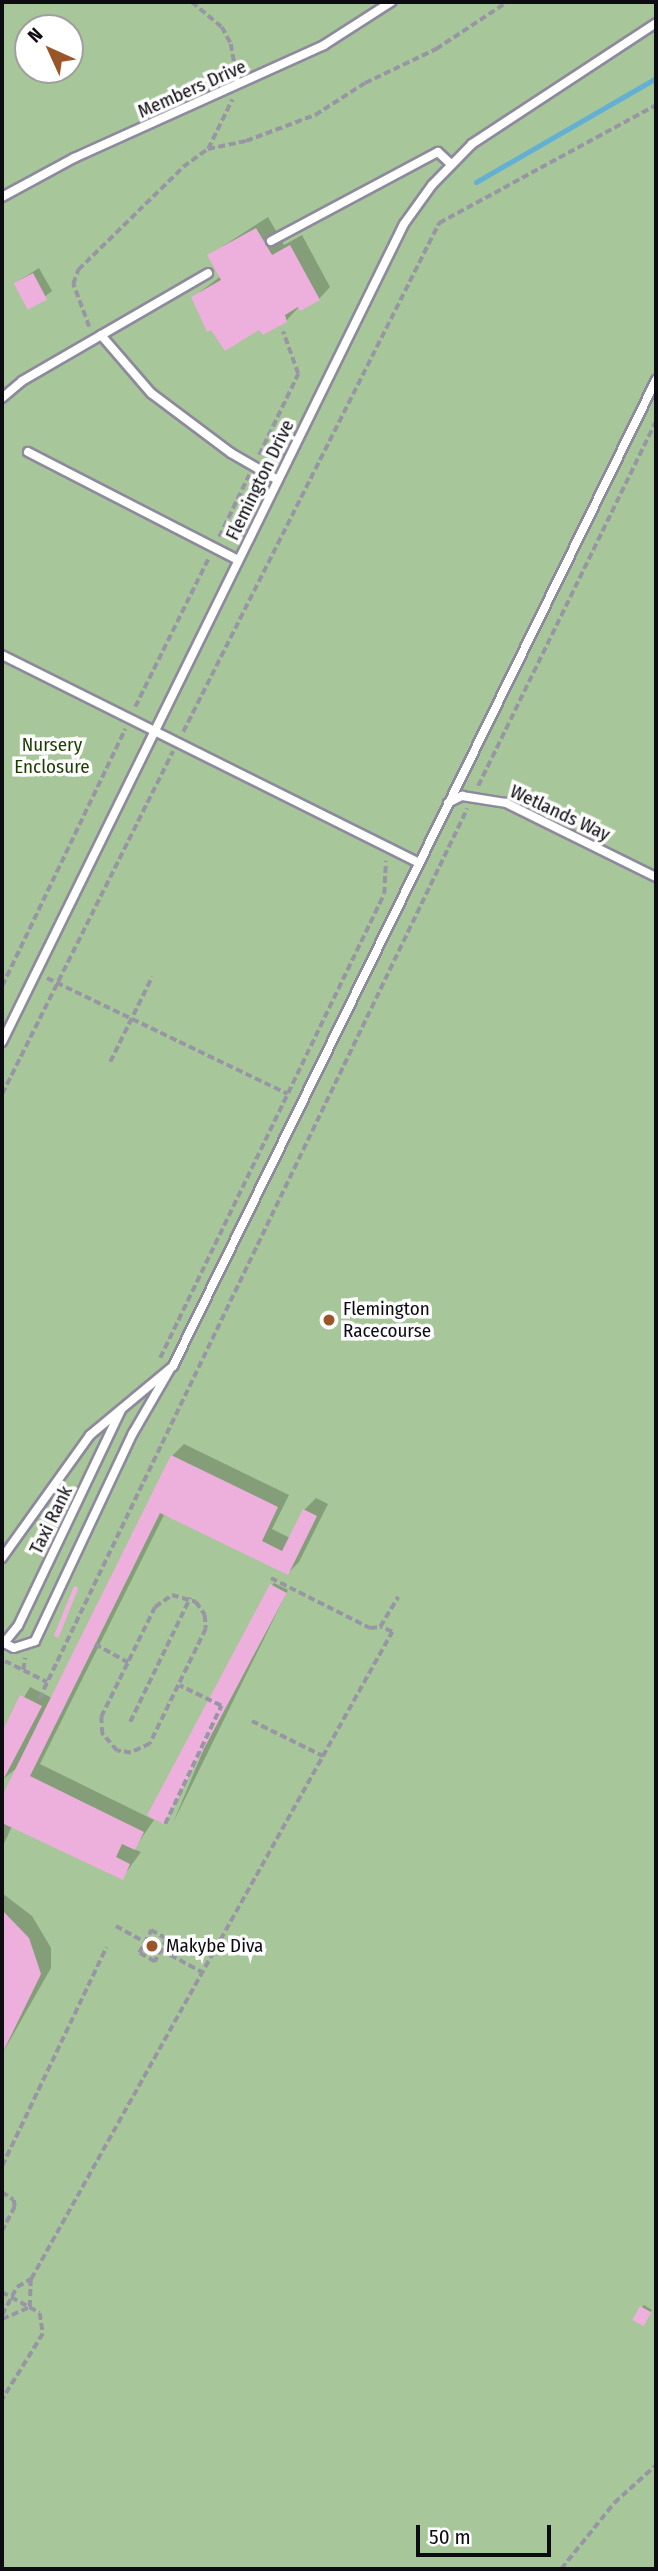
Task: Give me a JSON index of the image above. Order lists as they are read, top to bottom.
{
  "streets": {
    "lane": [
      "Members Drive",
      "Flemington Drive",
      "Wetlands Way",
      "Taxi Rank"
    ]
  },
  "parks": ["Nursery Enclosure"],
  "places": ["Flemington Racecourse", "Makybe Diva"],
  "scale_bar": "50 m",
  "north": "top left"
}
